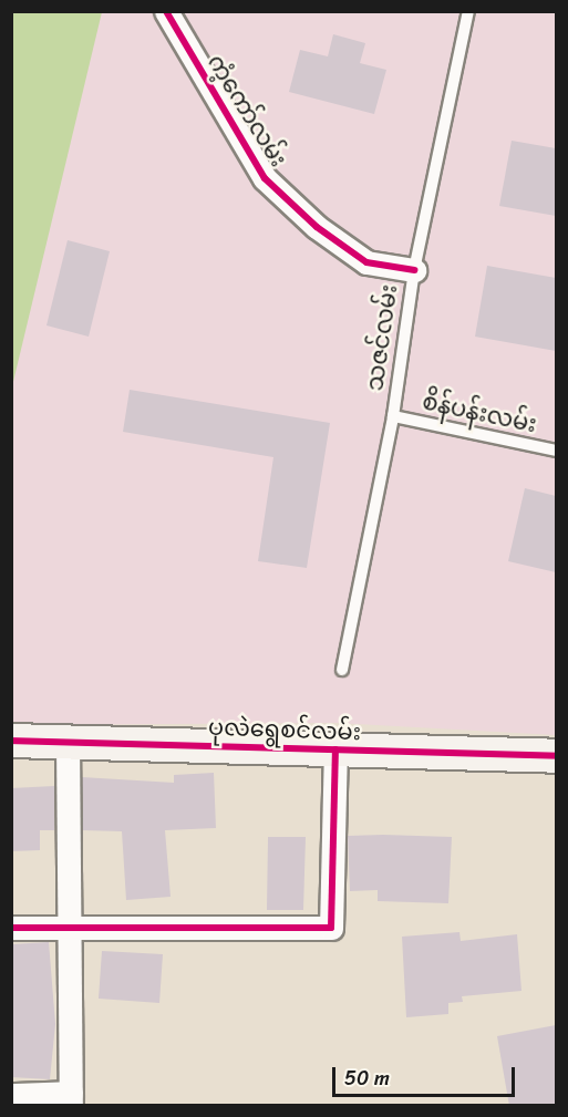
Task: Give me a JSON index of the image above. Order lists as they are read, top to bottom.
{
  "streets": {
    "street": ["ကံ့ကော်လမ်း", "ပုလဲရွေစင်လမ်း"],
    "lane": ["သဇင်လမ်း", "စိန်ပန်းလမ်း"]
  },
  "crossings": [
    ["ကံ့ကော်လမ်း", "သဇင်လမ်း"],
    ["သဇင်လမ်း", "စိန်ပန်းလမ်း"]
  ],
  "scale_bar": "50 m"
}
